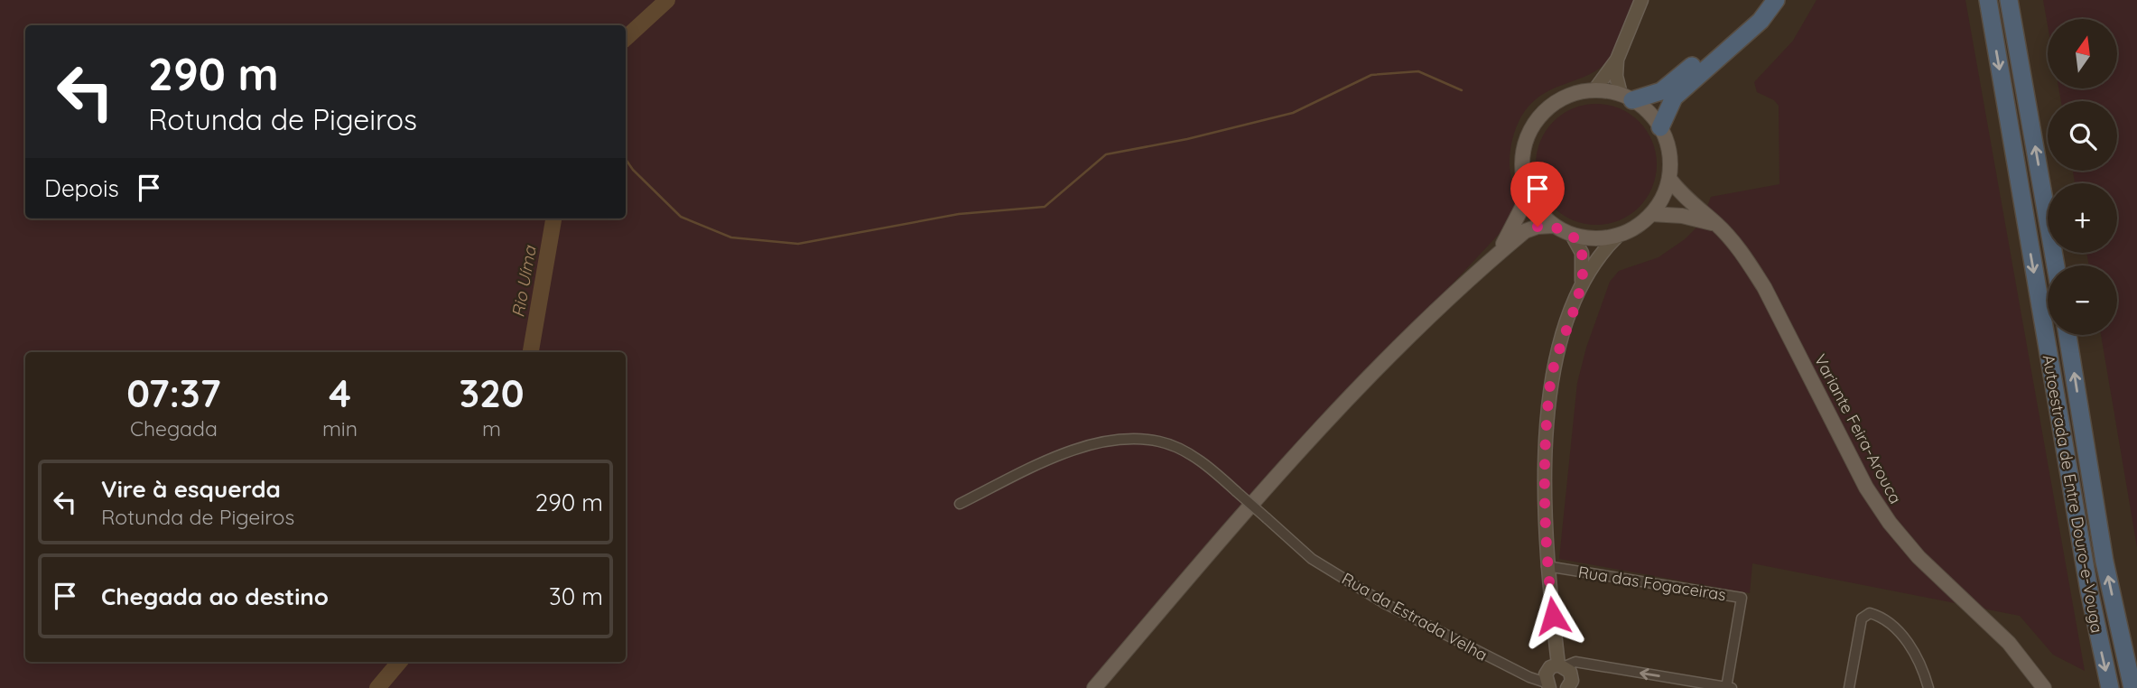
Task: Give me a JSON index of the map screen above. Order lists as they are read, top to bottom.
{
  "streets": {
    "highway": ["Autoestrada de Entre Douro-e-Vouga"],
    "main road": ["Variante Feira-Arouca"],
    "street": ["Rua das Fogaceiras", "Rua da Estrada Velha"]
  },
  "water": ["Rio Uíma"],
  "north": "top",
  "page": {
    "map_buttons": ["+", "−"],
    "turn": ["290 m", "Rotunda de Pigeiros"],
    "then": "Depois",
    "eta": [
      "07:37",
      "Chegada",
      "4",
      "min",
      "320",
      "m"
    ],
    "list": [
      {
        "name": "Vire à esquerda",
        "note": "Rotunda de Pigeiros",
        "value": "290 m"
      },
      {
        "name": "Chegada ao destino",
        "value": "30 m"
      }
    ]
  }
}
